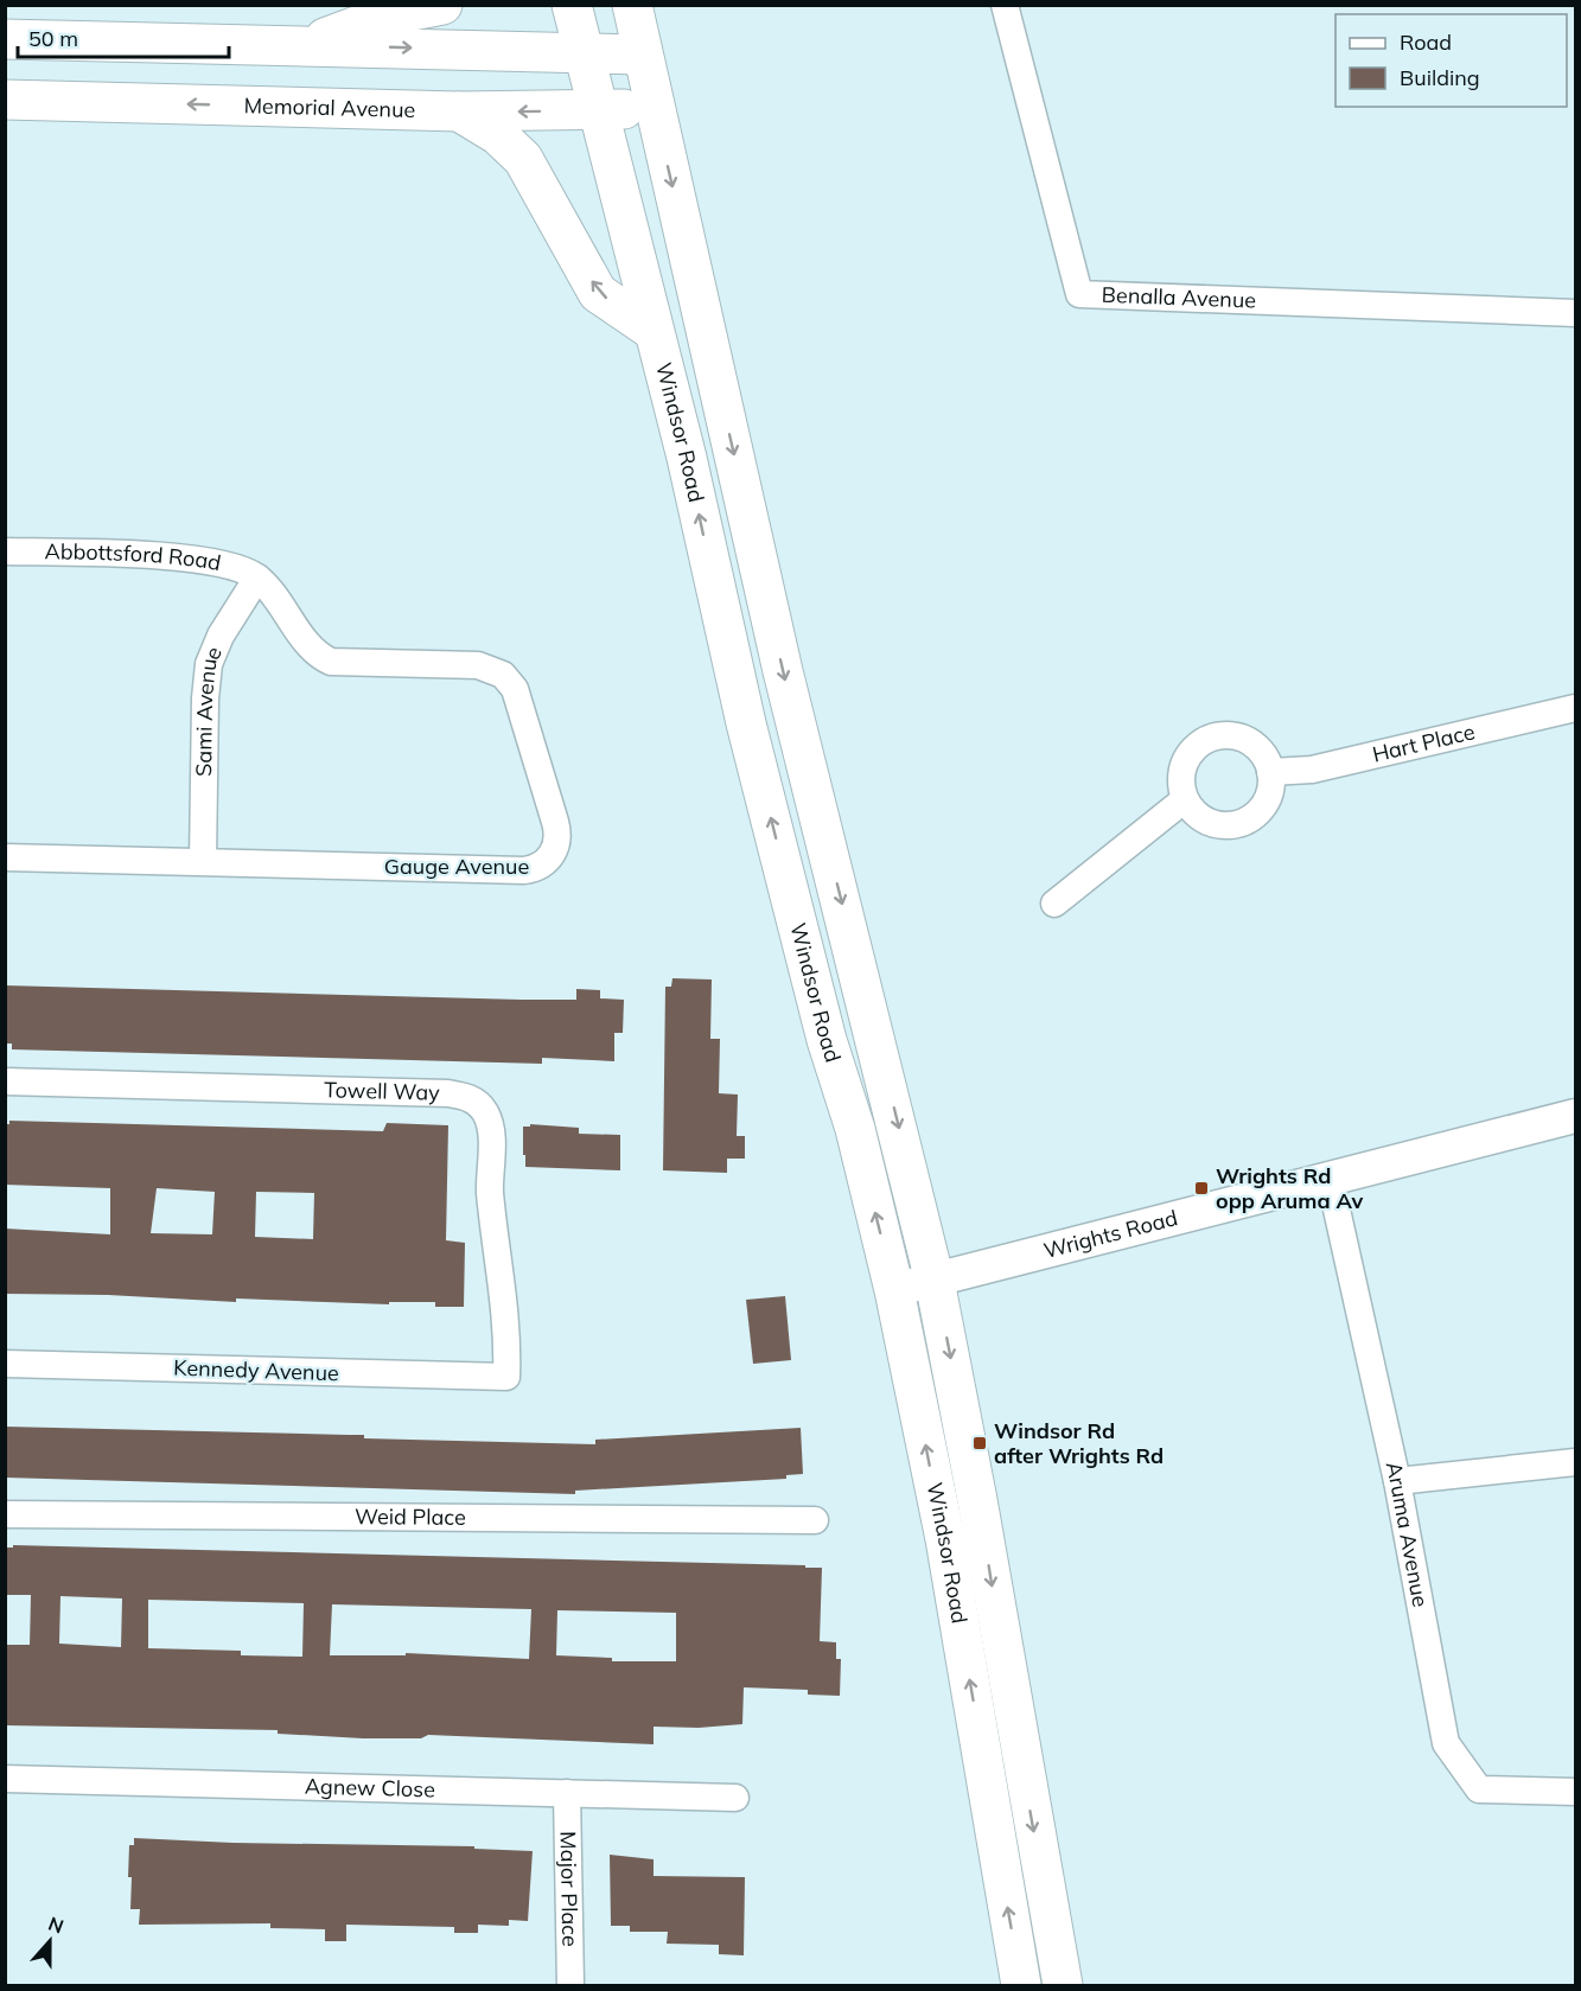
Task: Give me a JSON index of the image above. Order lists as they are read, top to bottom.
{
  "streets": {
    "main road": ["Memorial Avenue", "Windsor Road"],
    "street": [
      "Benalla Avenue",
      "Abbottsford Road",
      "Sami Avenue",
      "Hart Place",
      "Gauge Avenue",
      "Towell Way",
      "Wrights Road",
      "Kennedy Avenue",
      "Weid Place",
      "Aruma Avenue",
      "Agnew Close",
      "Major Place"
    ]
  },
  "crossings": [
    ["Memorial Avenue", "Windsor Road"],
    ["Windsor Road", "Wrights Road"],
    ["Abbottsford Road", "Sami Avenue"],
    ["Abbottsford Road", "Gauge Avenue"],
    ["Sami Avenue", "Gauge Avenue"],
    ["Towell Way", "Kennedy Avenue"],
    ["Wrights Road", "Aruma Avenue"],
    ["Agnew Close", "Major Place"]
  ],
  "places": {
    "transit": ["Wrights Rd opp Aruma Av", "Windsor Rd after Wrights Rd"]
  },
  "legend": ["Road", "Building"],
  "scale_bar": "50 m",
  "north": "top"
}
